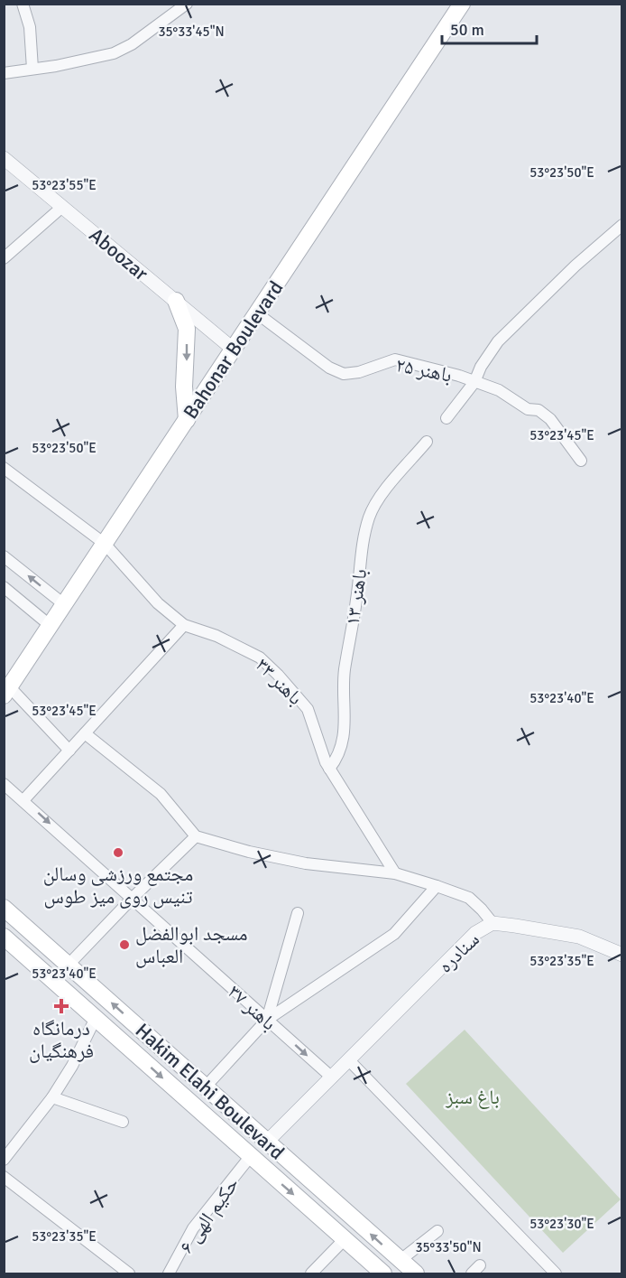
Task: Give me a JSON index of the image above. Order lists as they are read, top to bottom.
{
  "streets": {
    "main road": ["Bahonar Boulevard", "Hakim Elahi Boulevard"],
    "street": [
      "Aboozar",
      "باهنر ۲۵",
      "باهنر ۱۳",
      "باهنر ۳۳",
      "سنادره",
      "باهنر ۳۷",
      "حکیم الهی ۶"
    ]
  },
  "crossings": [
    ["Aboozar", "Bahonar Boulevard"],
    ["Bahonar Boulevard", "باهنر ۲۵"],
    ["Bahonar Boulevard", "باهنر ۳۳"],
    ["باهنر ۱۳", "باهنر ۳۳"],
    ["سنادره", "باهنر ۳۷"],
    ["سنادره", "Hakim Elahi Boulevard"],
    ["Hakim Elahi Boulevard", "حکیم الهی ۶"]
  ],
  "parks": ["باغ سبز"],
  "places": {
    "other": ["مجتمع ورزشی وسالن تنیس روی میز طوس", "مسجد ابوالفضل العباس"],
    "health": ["درمانگاه فرهنگیان"]
  },
  "scale_bar": "50 m",
  "coordinates": [
    "35°33'45\"N",
    "53°23'50\"E",
    "53°23'55\"E",
    "53°23'45\"E",
    "53°23'40\"E",
    "53°23'35\"E",
    "53°23'30\"E",
    "35°33'50\"N"
  ]
}
